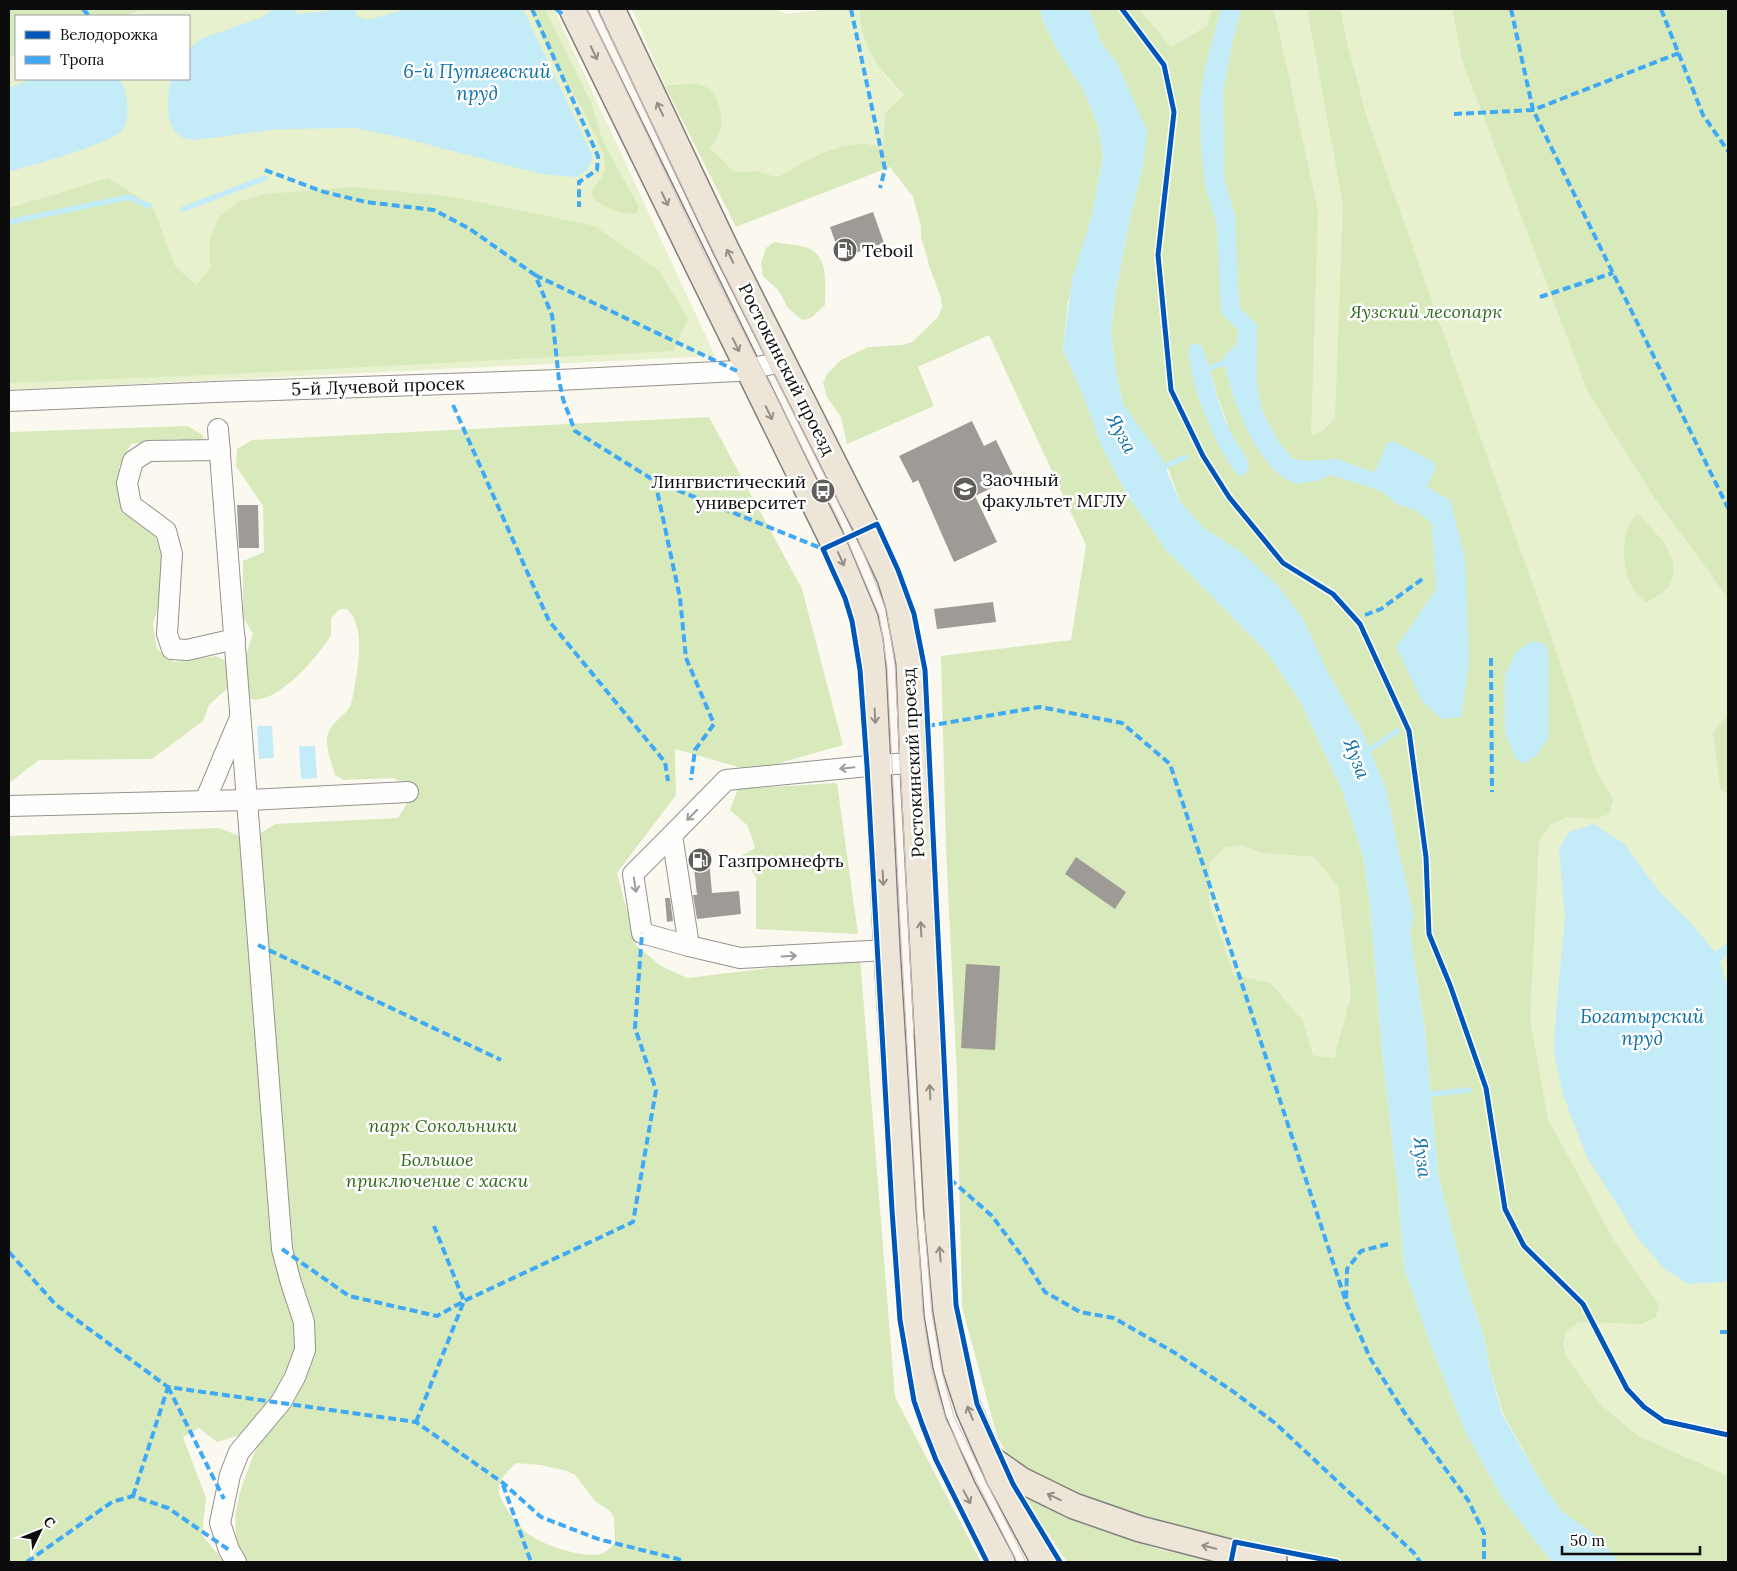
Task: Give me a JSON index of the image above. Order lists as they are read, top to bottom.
{
  "streets": {
    "main road": ["Ростокинский проезд"],
    "street": ["5-й Лучевой просек"]
  },
  "crossings": [
    ["Ростокинский проезд", "5-й Лучевой просек"]
  ],
  "water": ["6-й Путяевский пруд", "Яуза", "Богатырский пруд"],
  "parks": ["Яузский лесопарк", "парк Сокольники", "Большое приключение с хаски"],
  "places": {
    "fuel station": ["Teboil", "Газпромнефть"],
    "school or university": ["Заочный факультет МГЛУ"],
    "bus stop": ["Лингвистический университет"]
  },
  "legend": ["Велодорожка", "Тропа"],
  "scale_bar": "50 m",
  "north": "top right"
}
